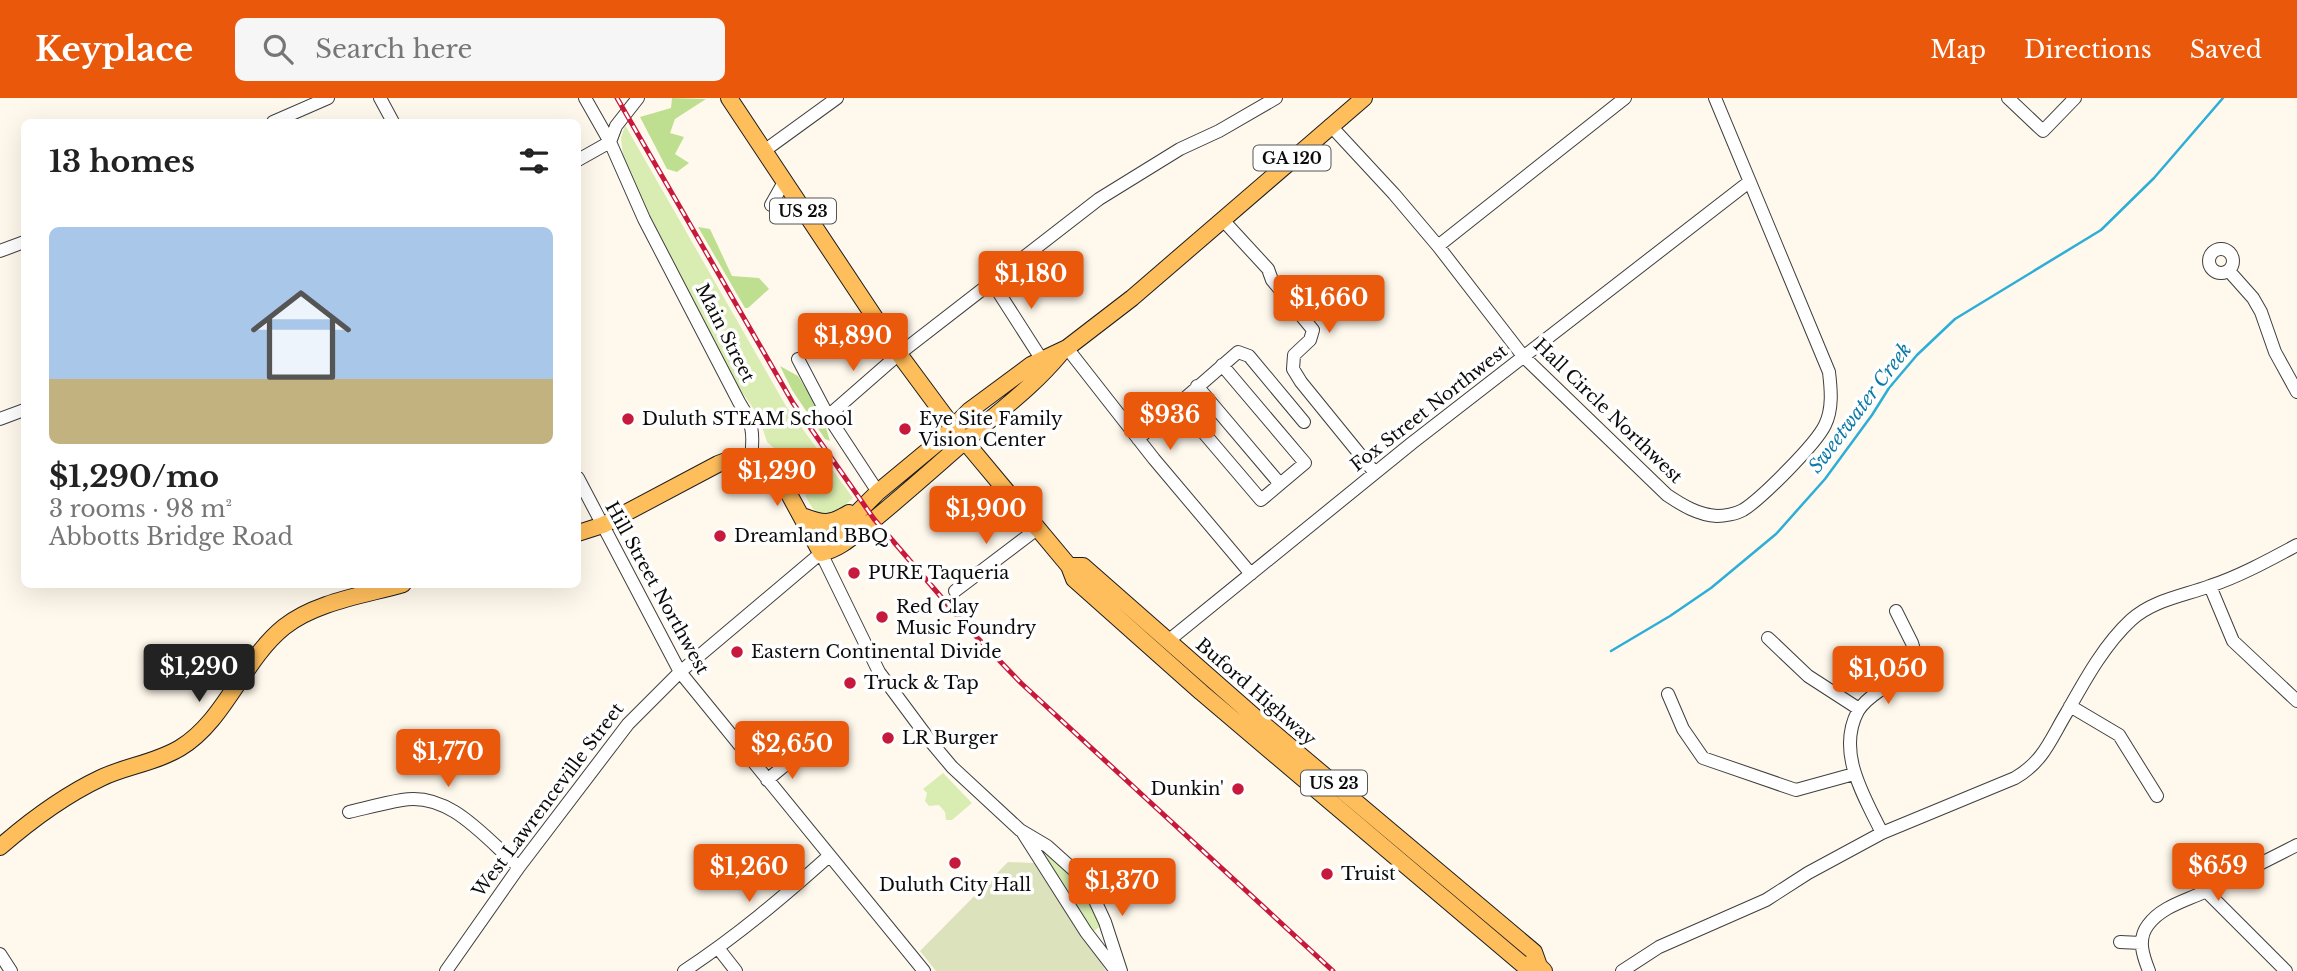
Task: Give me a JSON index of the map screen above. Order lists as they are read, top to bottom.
{
  "streets": {
    "main road": [
      "GA 120",
      "US 23",
      "Buford Highway",
      "West Lawrenceville Street"
    ],
    "street": [
      "Main Street",
      "Fox Street Northwest",
      "Hall Circle Northwest",
      "Hill Street Northwest"
    ]
  },
  "crossings": [
    ["GA 120", "Hall Circle Northwest"],
    ["GA 120", "Buford Highway"],
    ["GA 120", "West Lawrenceville Street"],
    ["Fox Street Northwest", "Hall Circle Northwest"],
    ["Fox Street Northwest", "Buford Highway"],
    ["Hill Street Northwest", "West Lawrenceville Street"],
    ["Buford Highway", "West Lawrenceville Street"]
  ],
  "water": ["Sweetwater Creek"],
  "places": [
    "Duluth STEAM School",
    "Eye Site Family Vision Center",
    "Dreamland BBQ",
    "PURE Taqueria",
    "Red Clay Music Foundry",
    "Eastern Continental Divide",
    "Truck & Tap",
    "LR Burger",
    "Dunkin'",
    "Duluth City Hall",
    "Truist"
  ],
  "page": {
    "header": "Keyplace",
    "search": "Search here",
    "nav": ["Map", "Directions", "Saved"],
    "heading": "13 homes",
    "list": [
      {
        "name": "$1,290/mo",
        "note": "3 rooms · 98 m² · Abbotts Bridge Road"
      }
    ],
    "price": [
      "$1,180",
      "$1,660",
      "$1,890",
      "$936",
      "$1,290",
      "$1,900",
      "$1,290",
      "$1,050",
      "$2,650",
      "$1,770",
      "$659",
      "$1,260",
      "$1,370"
    ]
  }
}
